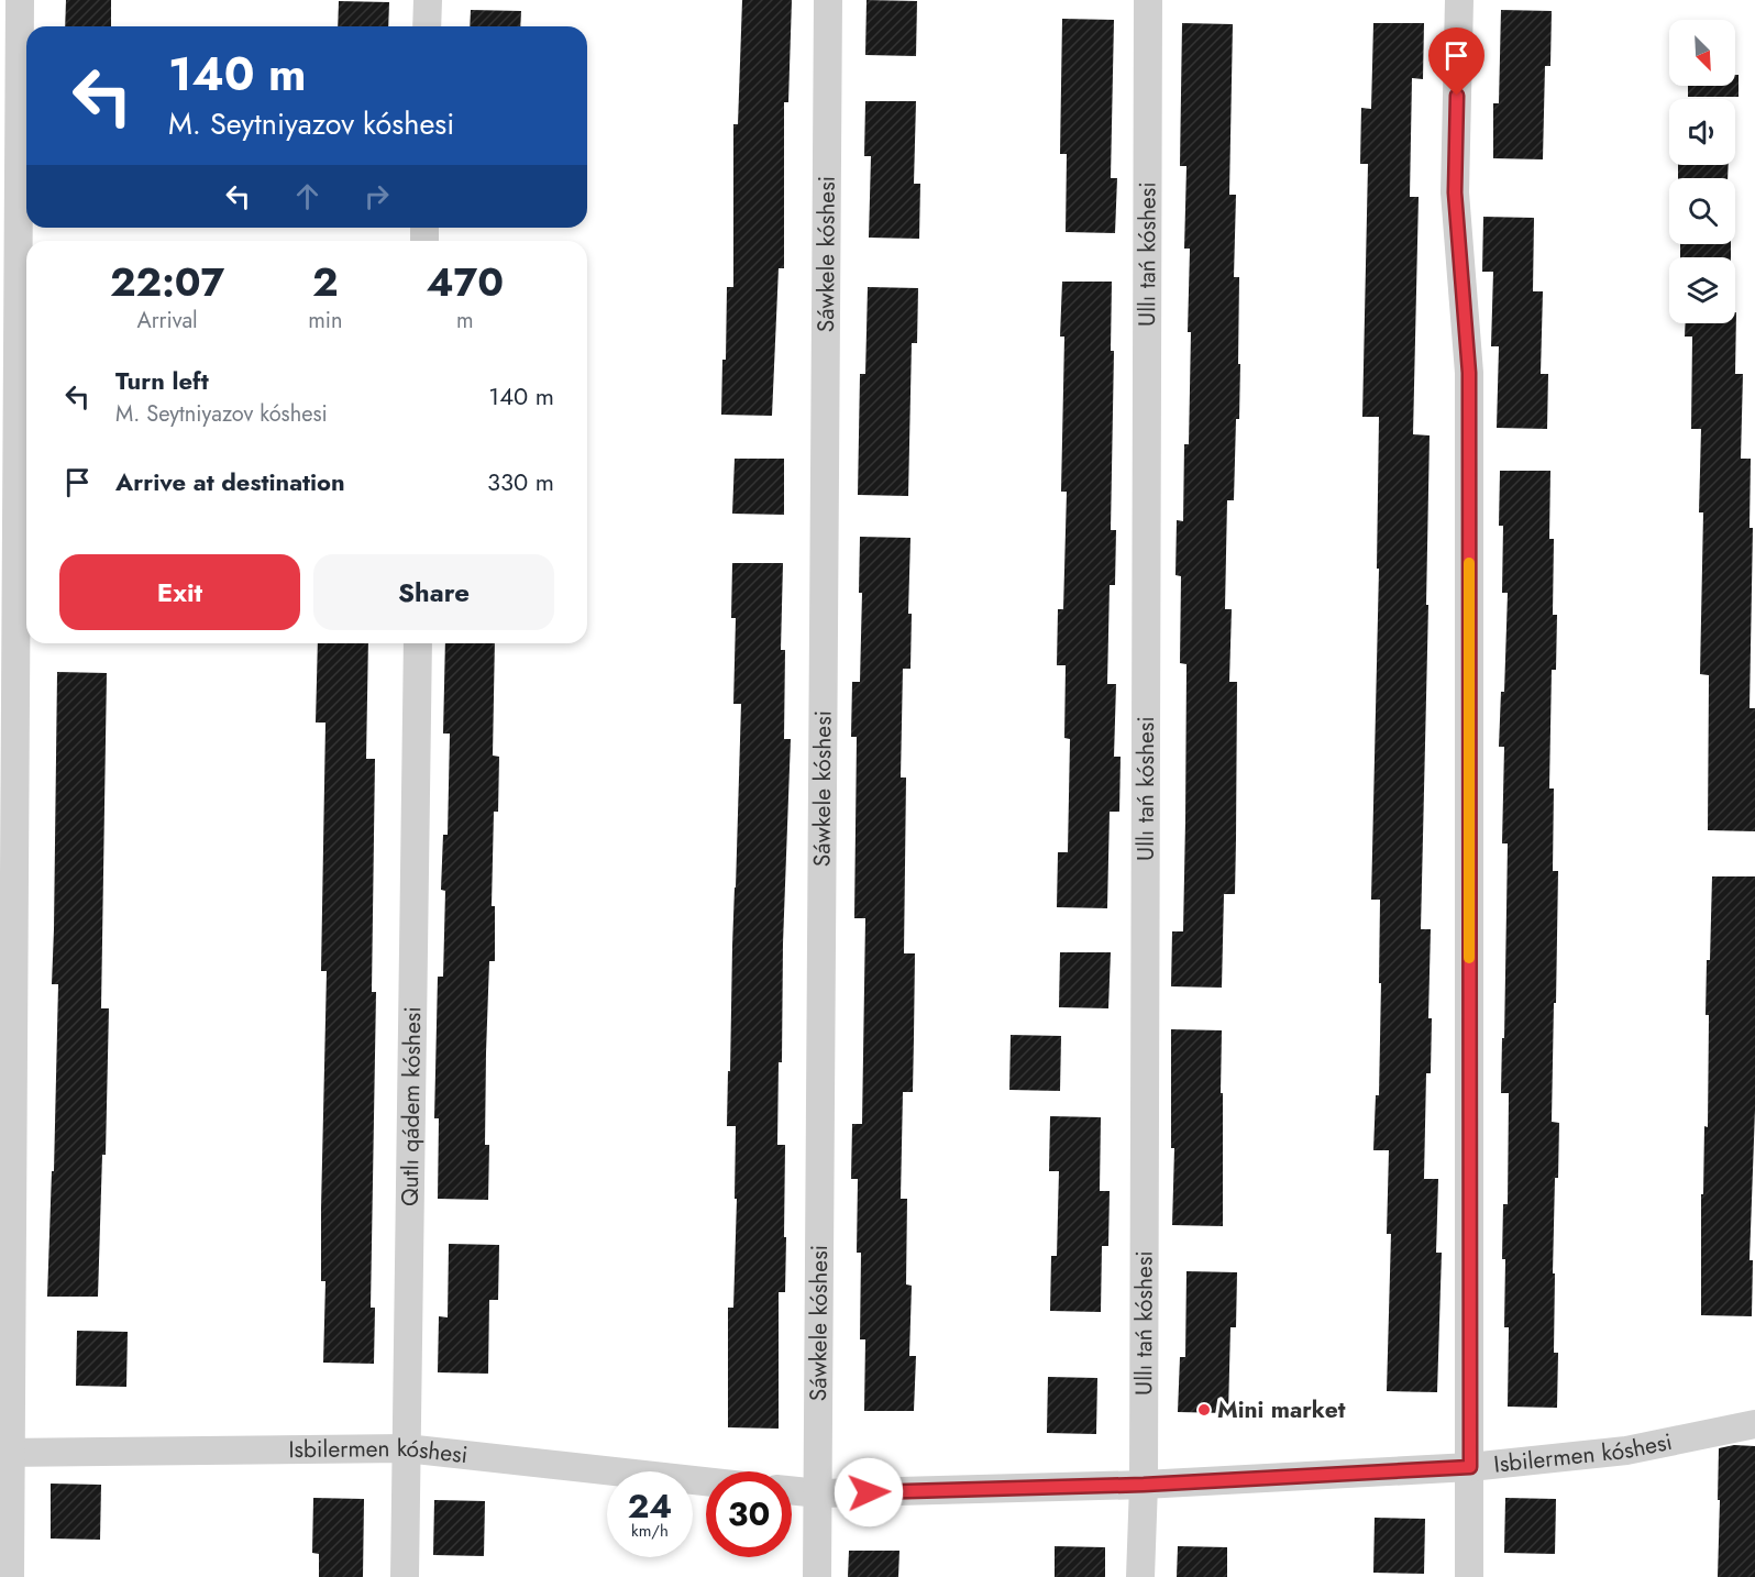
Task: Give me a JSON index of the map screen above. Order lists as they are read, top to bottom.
{
  "streets": {
    "street": [
      "Sáwkele kóshesi",
      "Ullı tań kóshesi",
      "Qutlı qádem kóshesi",
      "Isbilermen kóshesi"
    ]
  },
  "crossings": [
    ["Sáwkele kóshesi", "Isbilermen kóshesi"],
    ["Ullı tań kóshesi", "Isbilermen kóshesi"],
    ["Qutlı qádem kóshesi", "Isbilermen kóshesi"]
  ],
  "places": ["Mini market"],
  "north": "bottom right",
  "page": {
    "turn": ["140 m", "M. Seytniyazov kóshesi"],
    "eta": [
      "22:07",
      "Arrival",
      "2",
      "min",
      "470",
      "m"
    ],
    "list": [
      {
        "name": "Turn left",
        "note": "M. Seytniyazov kóshesi",
        "value": "140 m"
      },
      {
        "name": "Arrive at destination",
        "value": "330 m"
      }
    ],
    "buttons": ["Exit", "Share"],
    "speed": "24 km/h",
    "limit": "30"
  }
}
